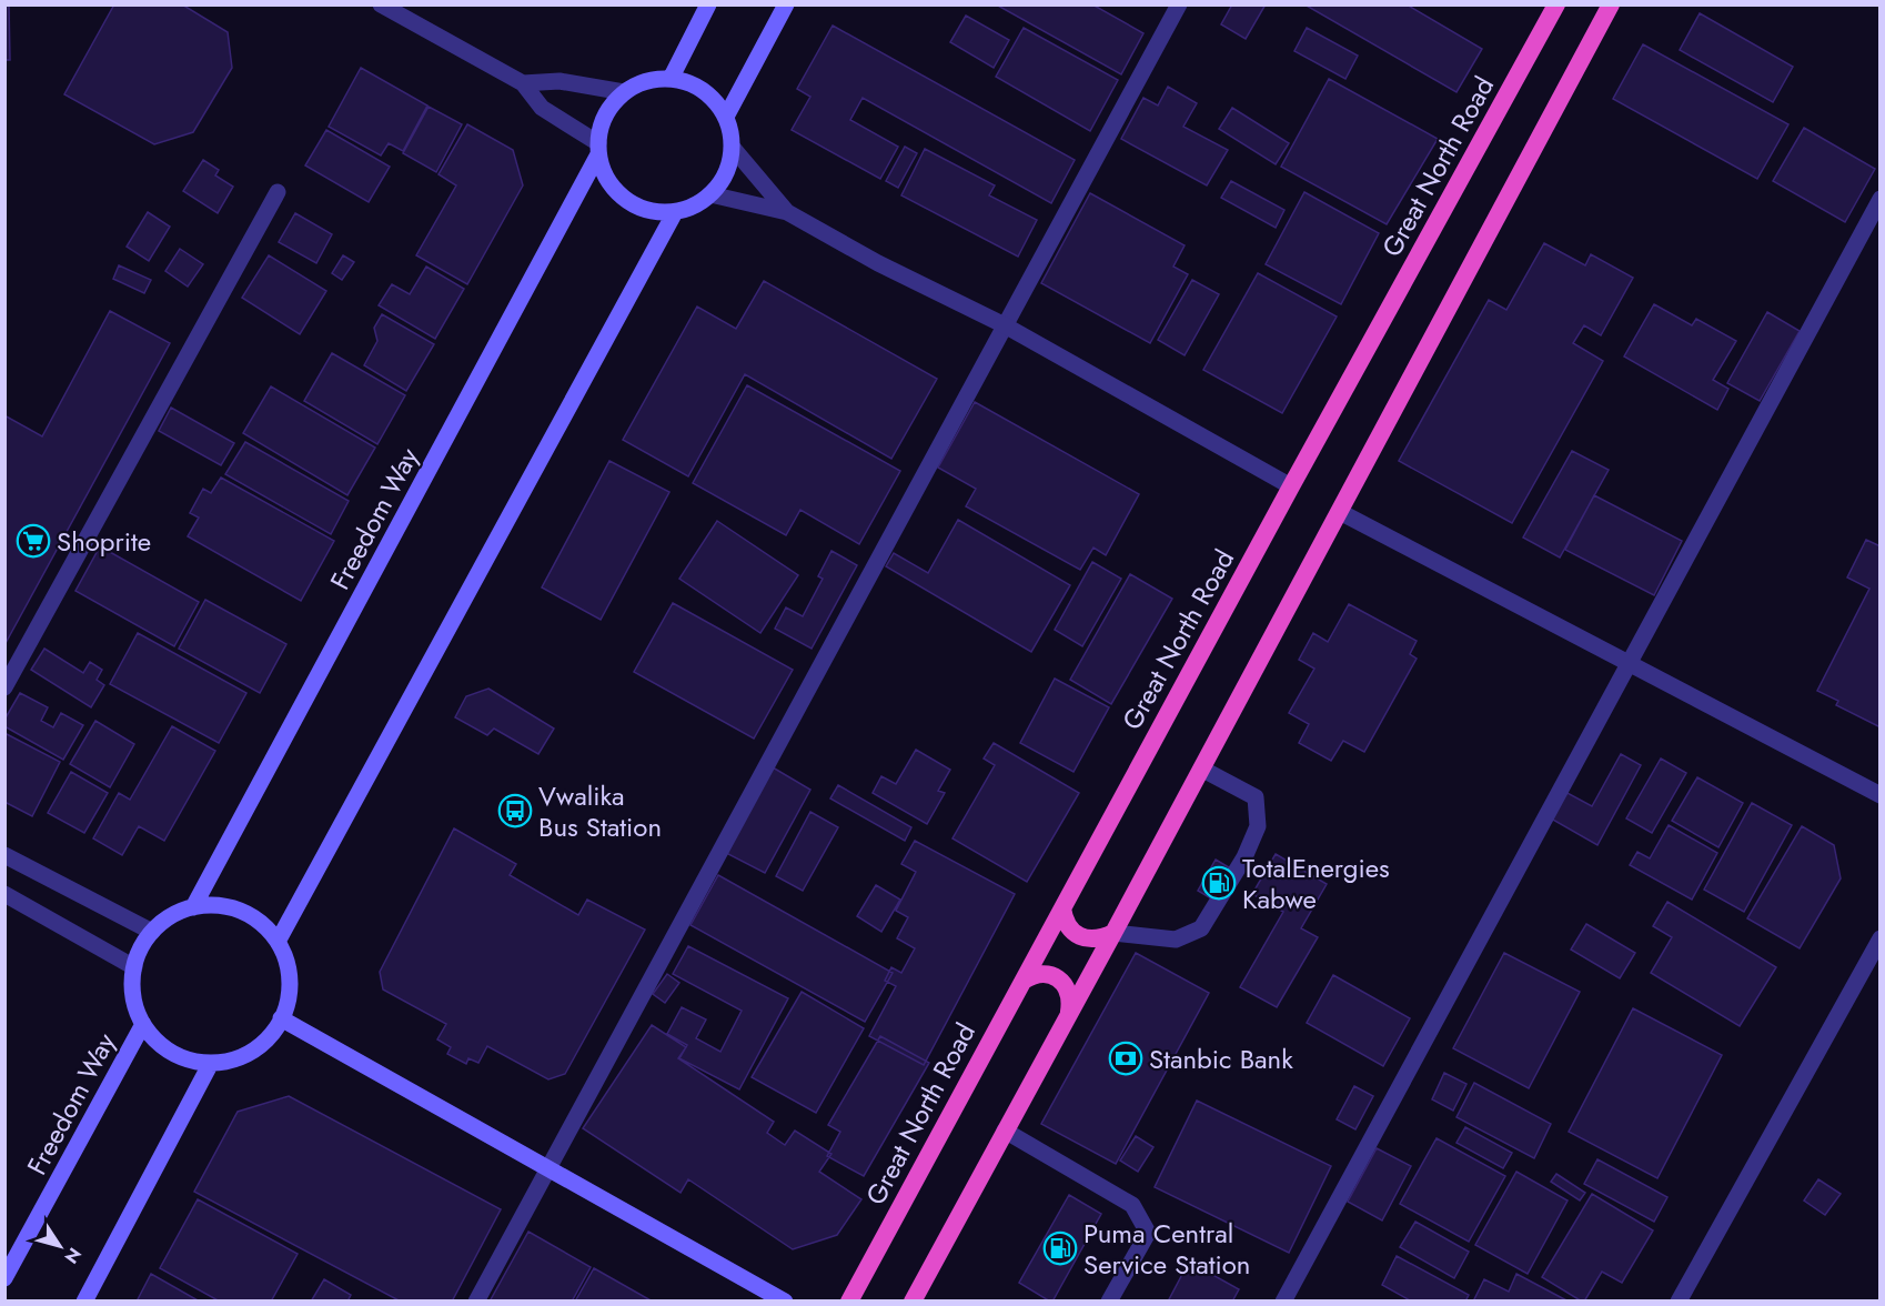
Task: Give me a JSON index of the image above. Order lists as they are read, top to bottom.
{
  "streets": {
    "highway": ["Great North Road"],
    "main road": ["Freedom Way"]
  },
  "places": {
    "supermarket": ["Shoprite"],
    "bus stop": ["Vwalika Bus Station"],
    "fuel station": ["TotalEnergies Kabwe", "Puma Central Service Station"],
    "bank": ["Stanbic Bank"]
  },
  "north": "bottom right"
}
